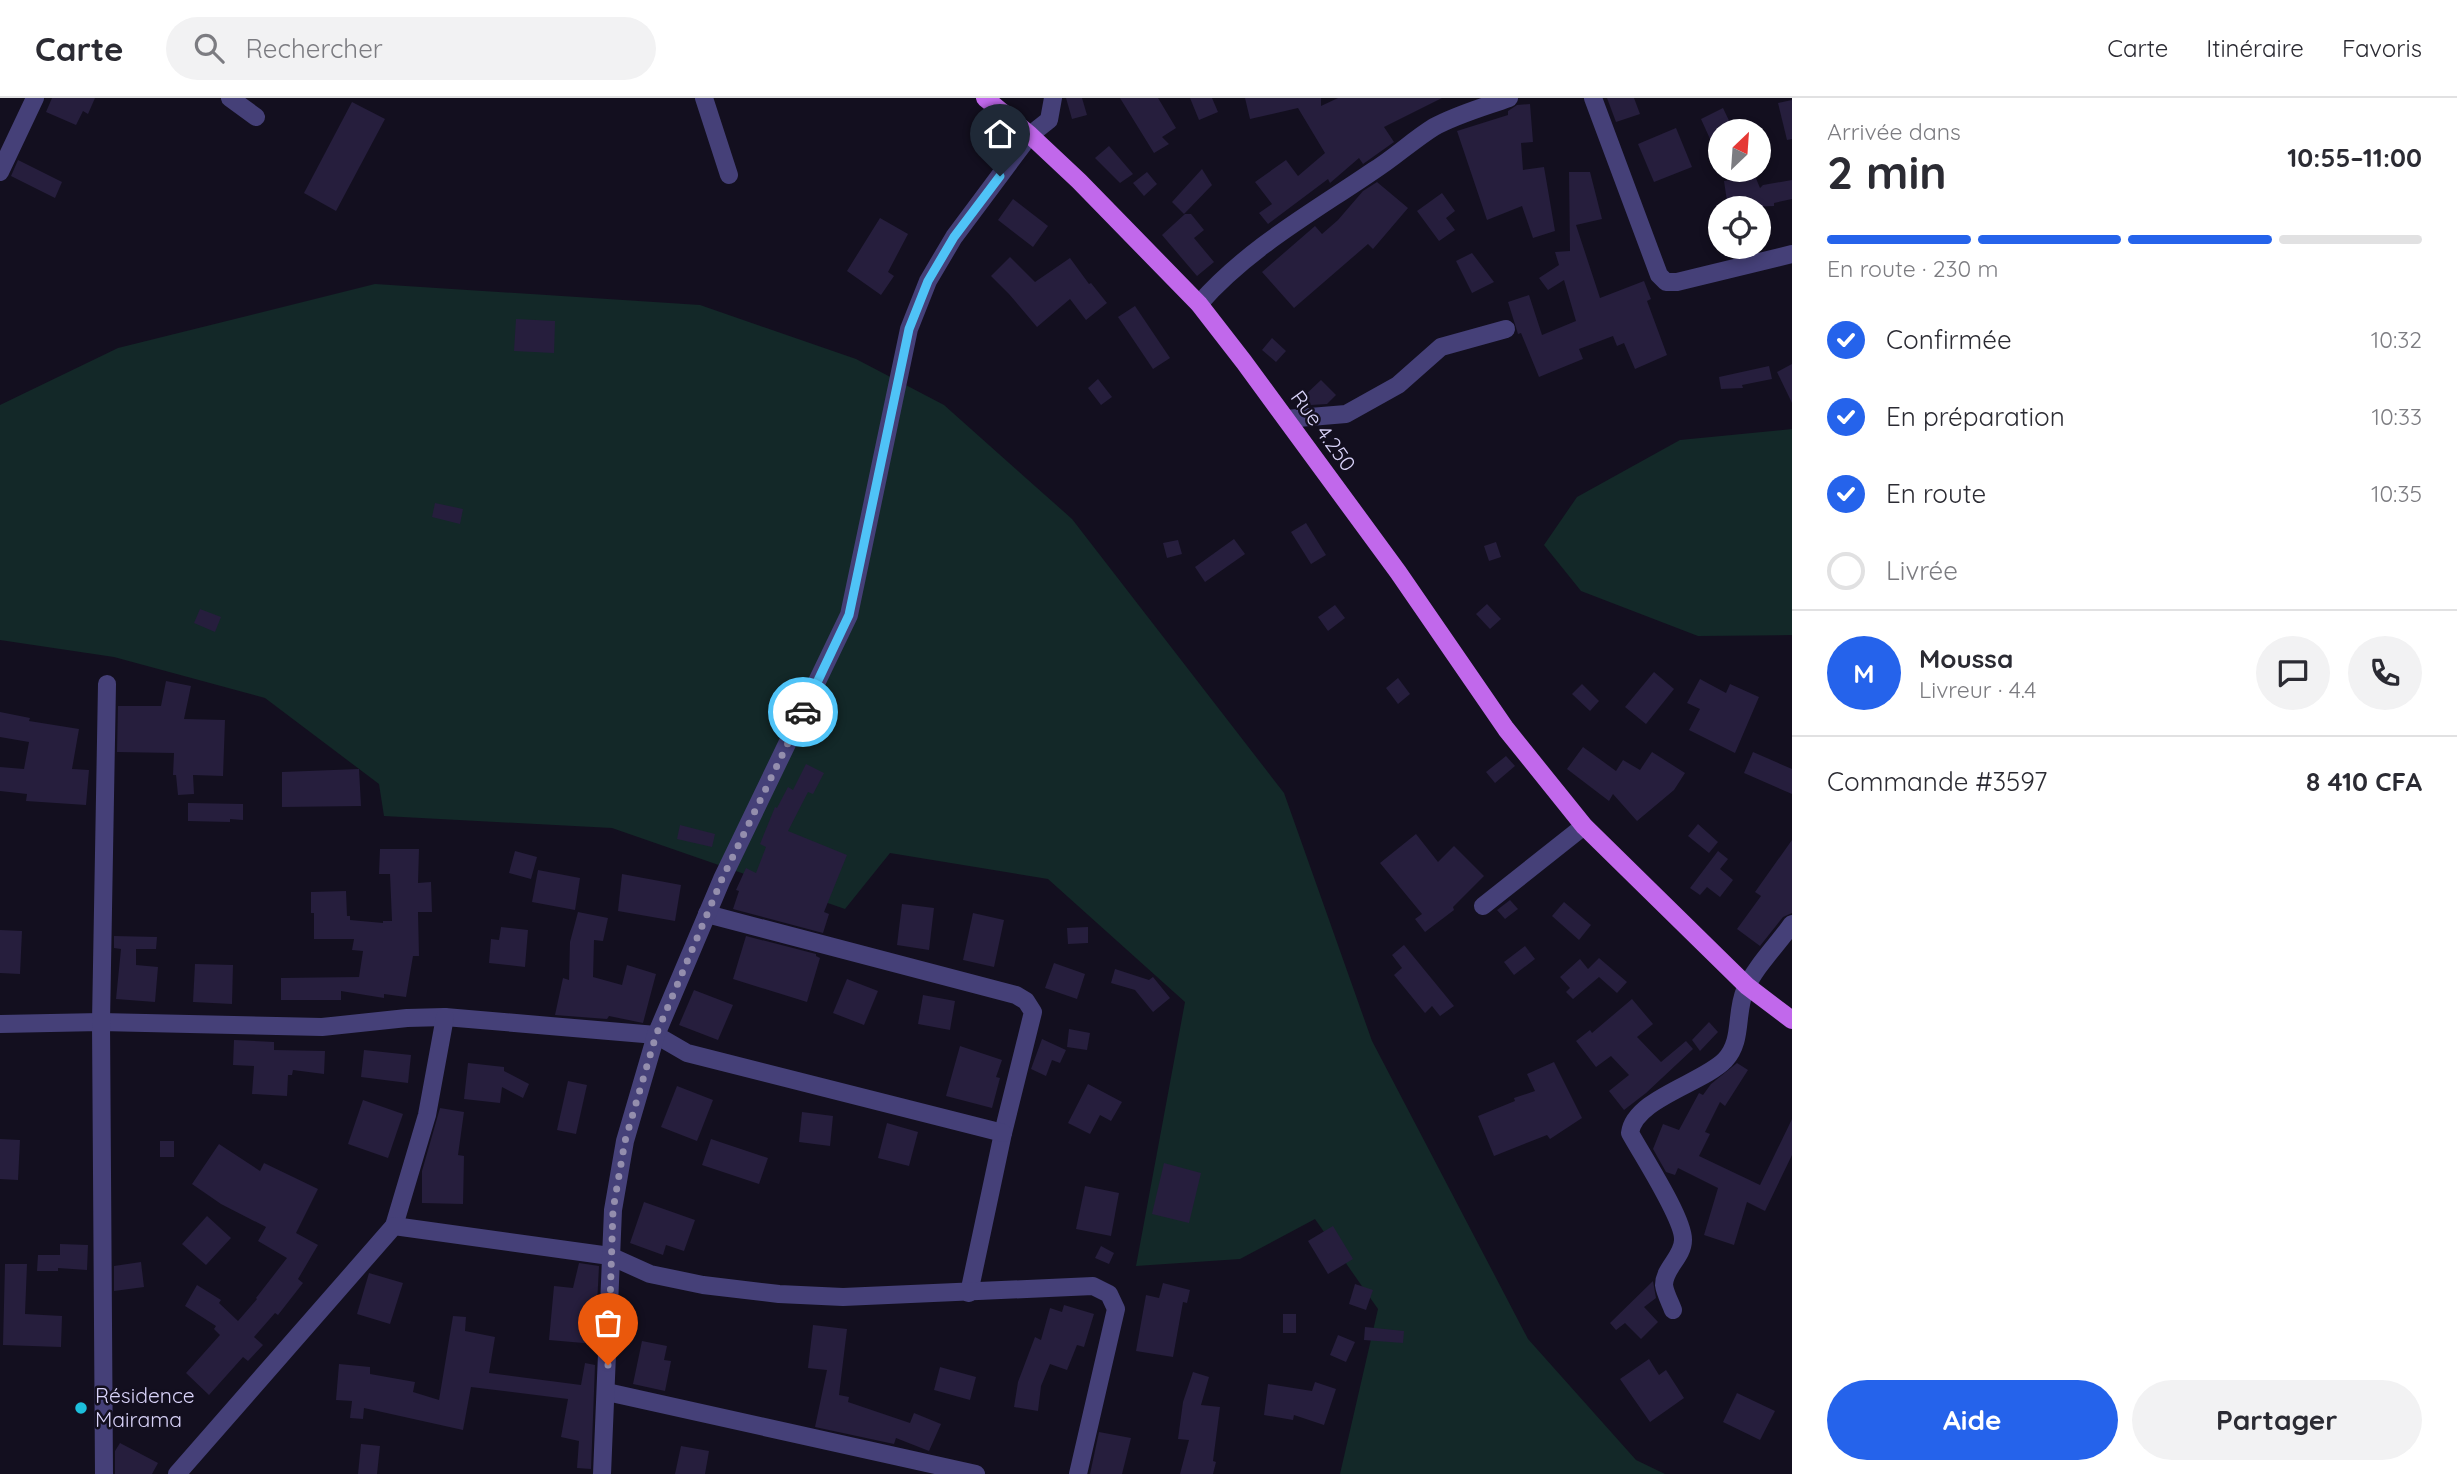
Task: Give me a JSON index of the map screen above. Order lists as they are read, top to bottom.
{
  "streets": {
    "main road": ["Rue 4.250"]
  },
  "places": ["Résidence Mairama"],
  "north": "top right",
  "page": {
    "header": "Carte",
    "search": "Rechercher",
    "nav": ["Carte", "Itinéraire", "Favoris"],
    "heading": ["2 min", "Arrivée dans", "10:55–11:00"],
    "panel": [
      "Moussa",
      "Livreur · 4.4",
      "Commande #3597",
      "8 410 CFA"
    ],
    "bar": "En route · 230 m",
    "list": [
      ["Confirmée", "10:32"],
      ["En préparation", "10:33"],
      ["En route", "10:35"],
      "Livrée"
    ],
    "round": "M",
    "buttons": ["Aide", "Partager"]
  }
}
